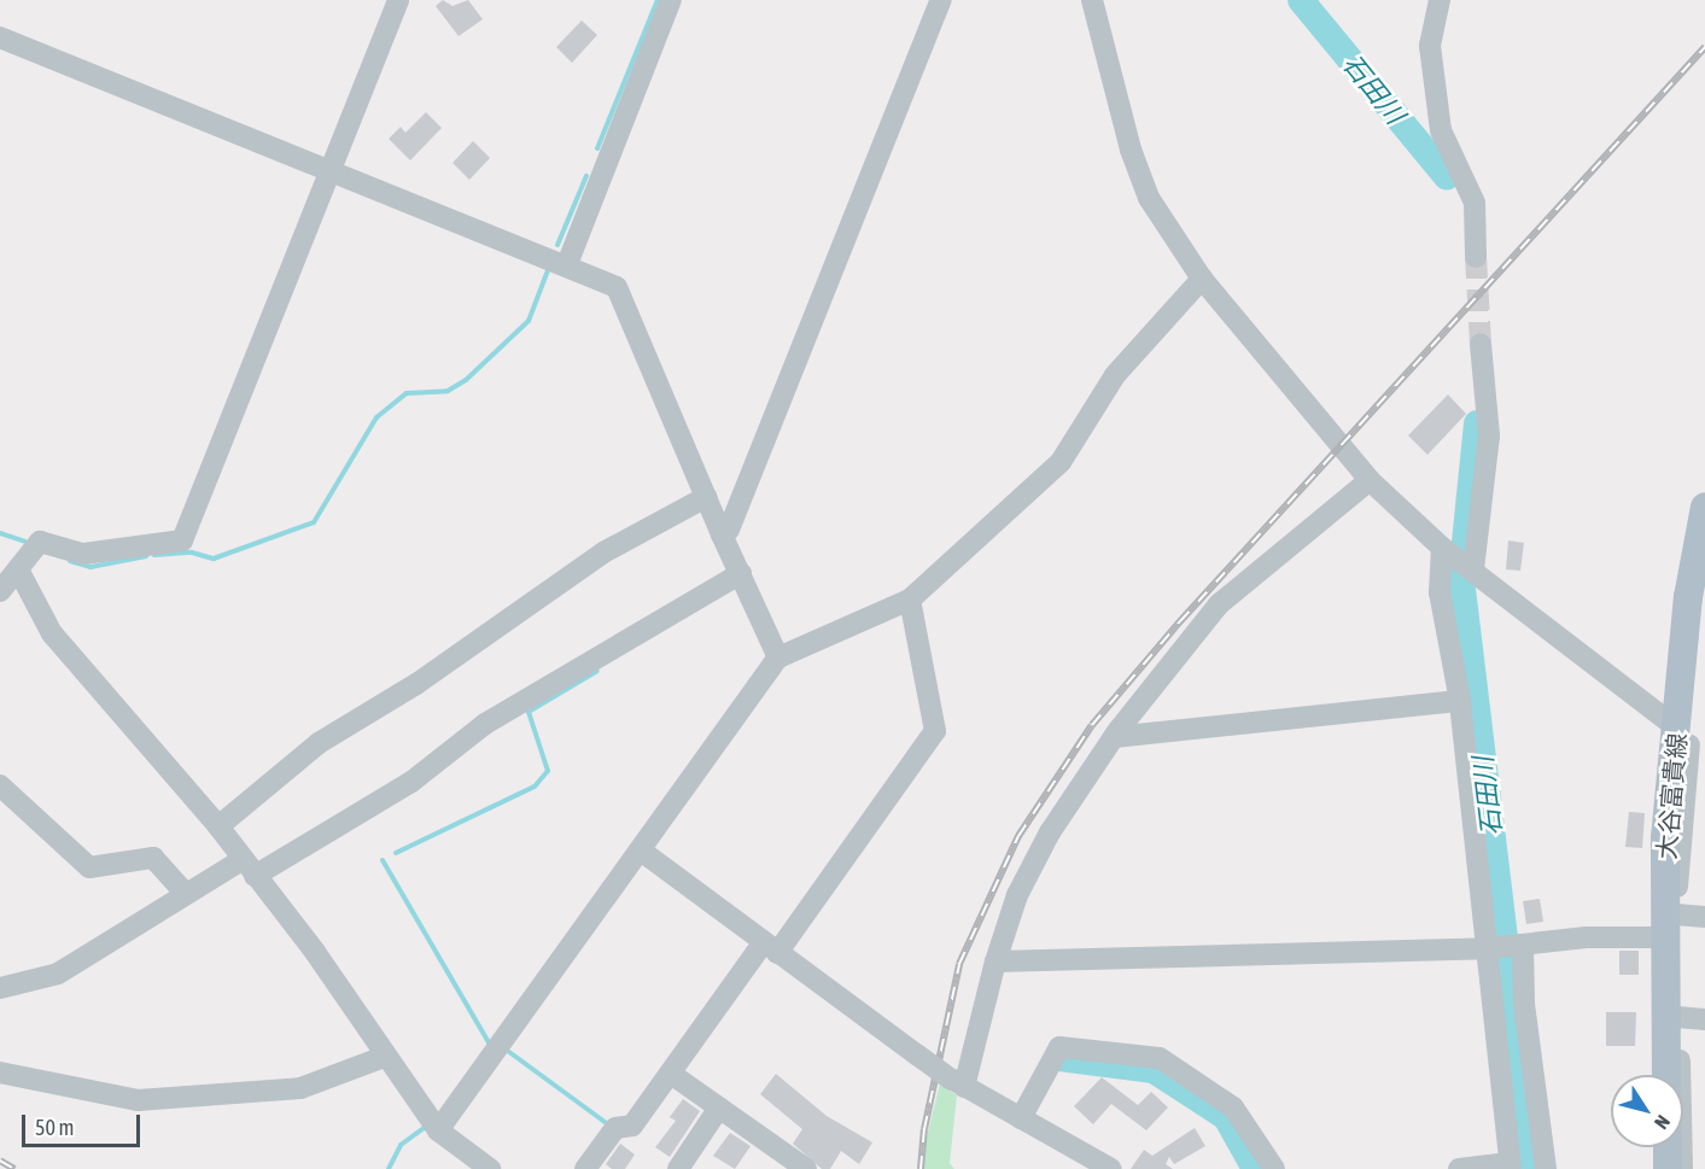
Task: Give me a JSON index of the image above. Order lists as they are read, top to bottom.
{
  "streets": {
    "main road": ["大谷富貴線"]
  },
  "water": ["石田川"],
  "scale_bar": "50 m",
  "north": "bottom right"
}
